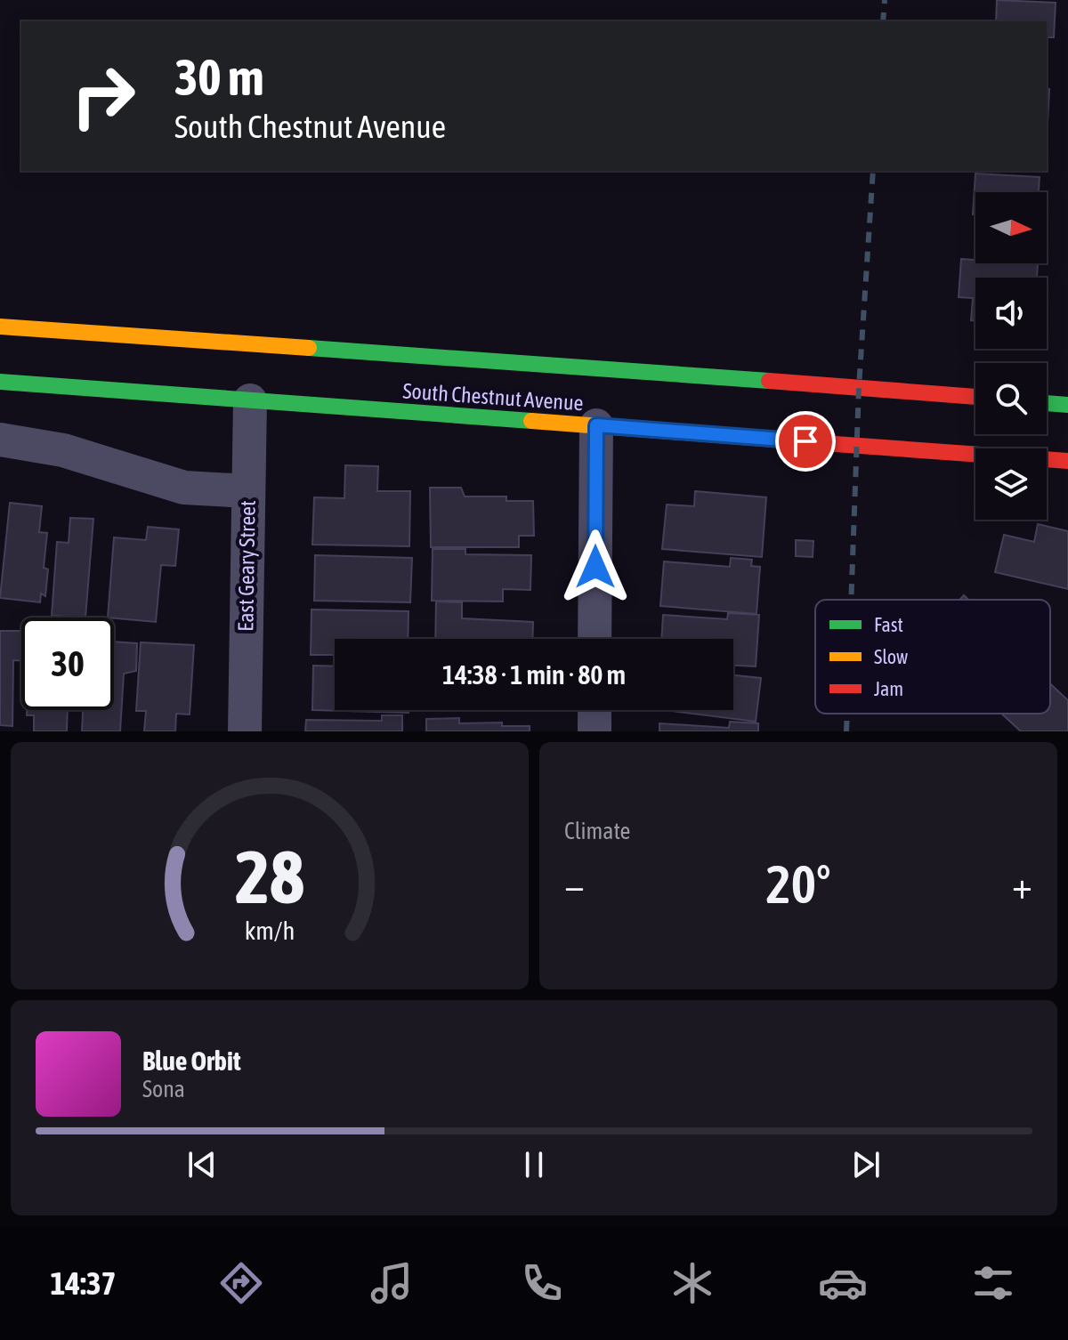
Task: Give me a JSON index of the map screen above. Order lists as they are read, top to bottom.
{
  "streets": {
    "main road": ["South Chestnut Avenue"],
    "street": ["East Geary Street"]
  },
  "crossings": [
    ["South Chestnut Avenue", "East Geary Street"]
  ],
  "legend": ["Fast", "Slow", "Jam"],
  "north": "right",
  "page": {
    "turn": ["30 m", "South Chestnut Avenue"],
    "limit": "30",
    "trip": "14:38 · 1 min · 80 m",
    "tile": "Climate",
    "heat": ["−", "20°", "+"],
    "song": ["Blue Orbit", "Sona"],
    "tabs": "14:37",
    "gauge": ["28", "km/h"]
  }
}
